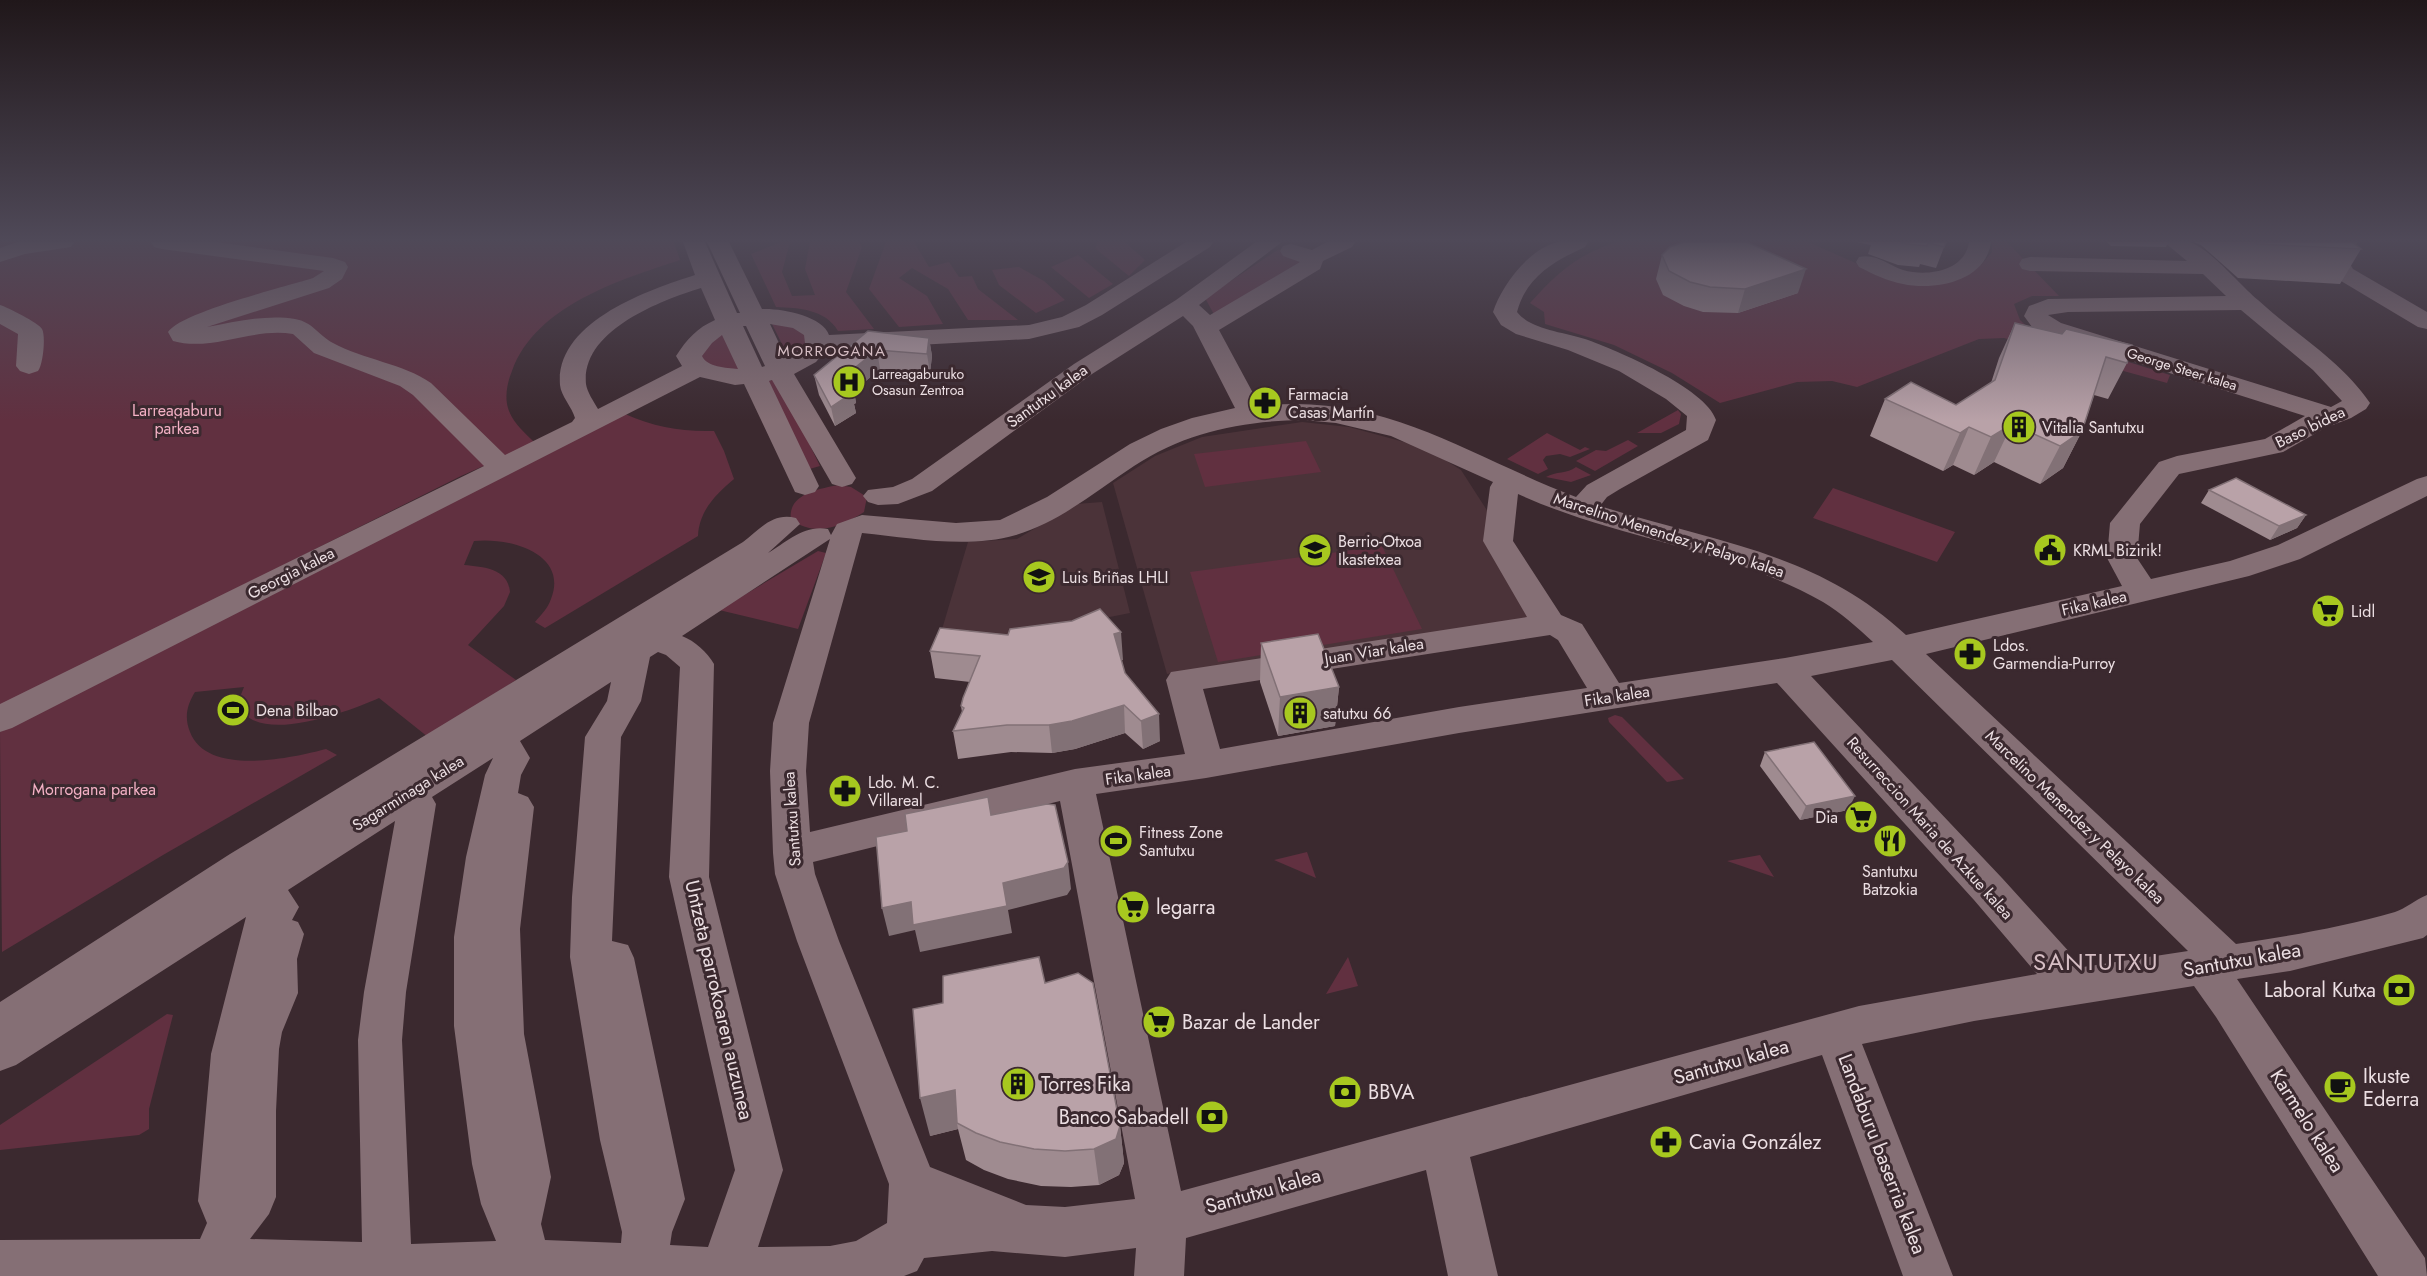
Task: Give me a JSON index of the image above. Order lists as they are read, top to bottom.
{
  "streets": {
    "street": [
      "George Steer kalea",
      "Santutxu kalea",
      "Baso bidea",
      "Marcelino Menendez y Pelayo kalea",
      "Georgia kalea",
      "Fika kalea",
      "Juan Viar kalea",
      "Sagarminaga kalea",
      "Resurreccion Maria de Azkue kalea",
      "Untzeta parrokoaren auzunea",
      "Karmelo kalea",
      "Landaburu baserria kalea"
    ]
  },
  "crossings": [
    ["George Steer kalea", "Baso bidea"],
    ["Santutxu kalea", "Marcelino Menendez y Pelayo kalea"],
    ["Santutxu kalea", "Fika kalea"],
    ["Santutxu kalea", "Sagarminaga kalea"],
    ["Santutxu kalea", "Resurreccion Maria de Azkue kalea"],
    ["Santutxu kalea", "Untzeta parrokoaren auzunea"],
    ["Santutxu kalea", "Karmelo kalea"],
    ["Santutxu kalea", "Landaburu baserria kalea"],
    ["Baso bidea", "Fika kalea"],
    ["Marcelino Menendez y Pelayo kalea", "Fika kalea"],
    ["Marcelino Menendez y Pelayo kalea", "Sagarminaga kalea"],
    ["Marcelino Menendez y Pelayo kalea", "Karmelo kalea"],
    ["Fika kalea", "Juan Viar kalea"],
    ["Fika kalea", "Resurreccion Maria de Azkue kalea"],
    ["Sagarminaga kalea", "Untzeta parrokoaren auzunea"]
  ],
  "districts": ["MORROGANA", "SANTUTXU"],
  "parks": ["Larreagaburu parkea", "Morrogana parkea"],
  "places": {
    "hospital": ["Larreagaburuko Osasun Zentroa"],
    "pharmacy": [
      "Farmacia Casas Martín",
      "Ldos. Garmendia-Purroy",
      "Ldo. M. C. Villareal",
      "Cavia González"
    ],
    "building": ["Vitalia Santutxu", "satutxu 66", "Torres Fika"],
    "school or university": ["Berrio-Otxoa Ikastetxea", "Luis Briñas LHLI"],
    "public building": ["KRML Bizirik!"],
    "supermarket": [
      "Lidl",
      "Dia",
      "legarra",
      "Bazar de Lander"
    ],
    "sports": ["Dena Bilbao", "Fitness Zone Santutxu"],
    "restaurant": ["Santutxu Batzokia"],
    "bank": ["Laboral Kutxa", "BBVA", "Banco Sabadell"],
    "cafe": ["Ikuste Ederra"]
  }
}
